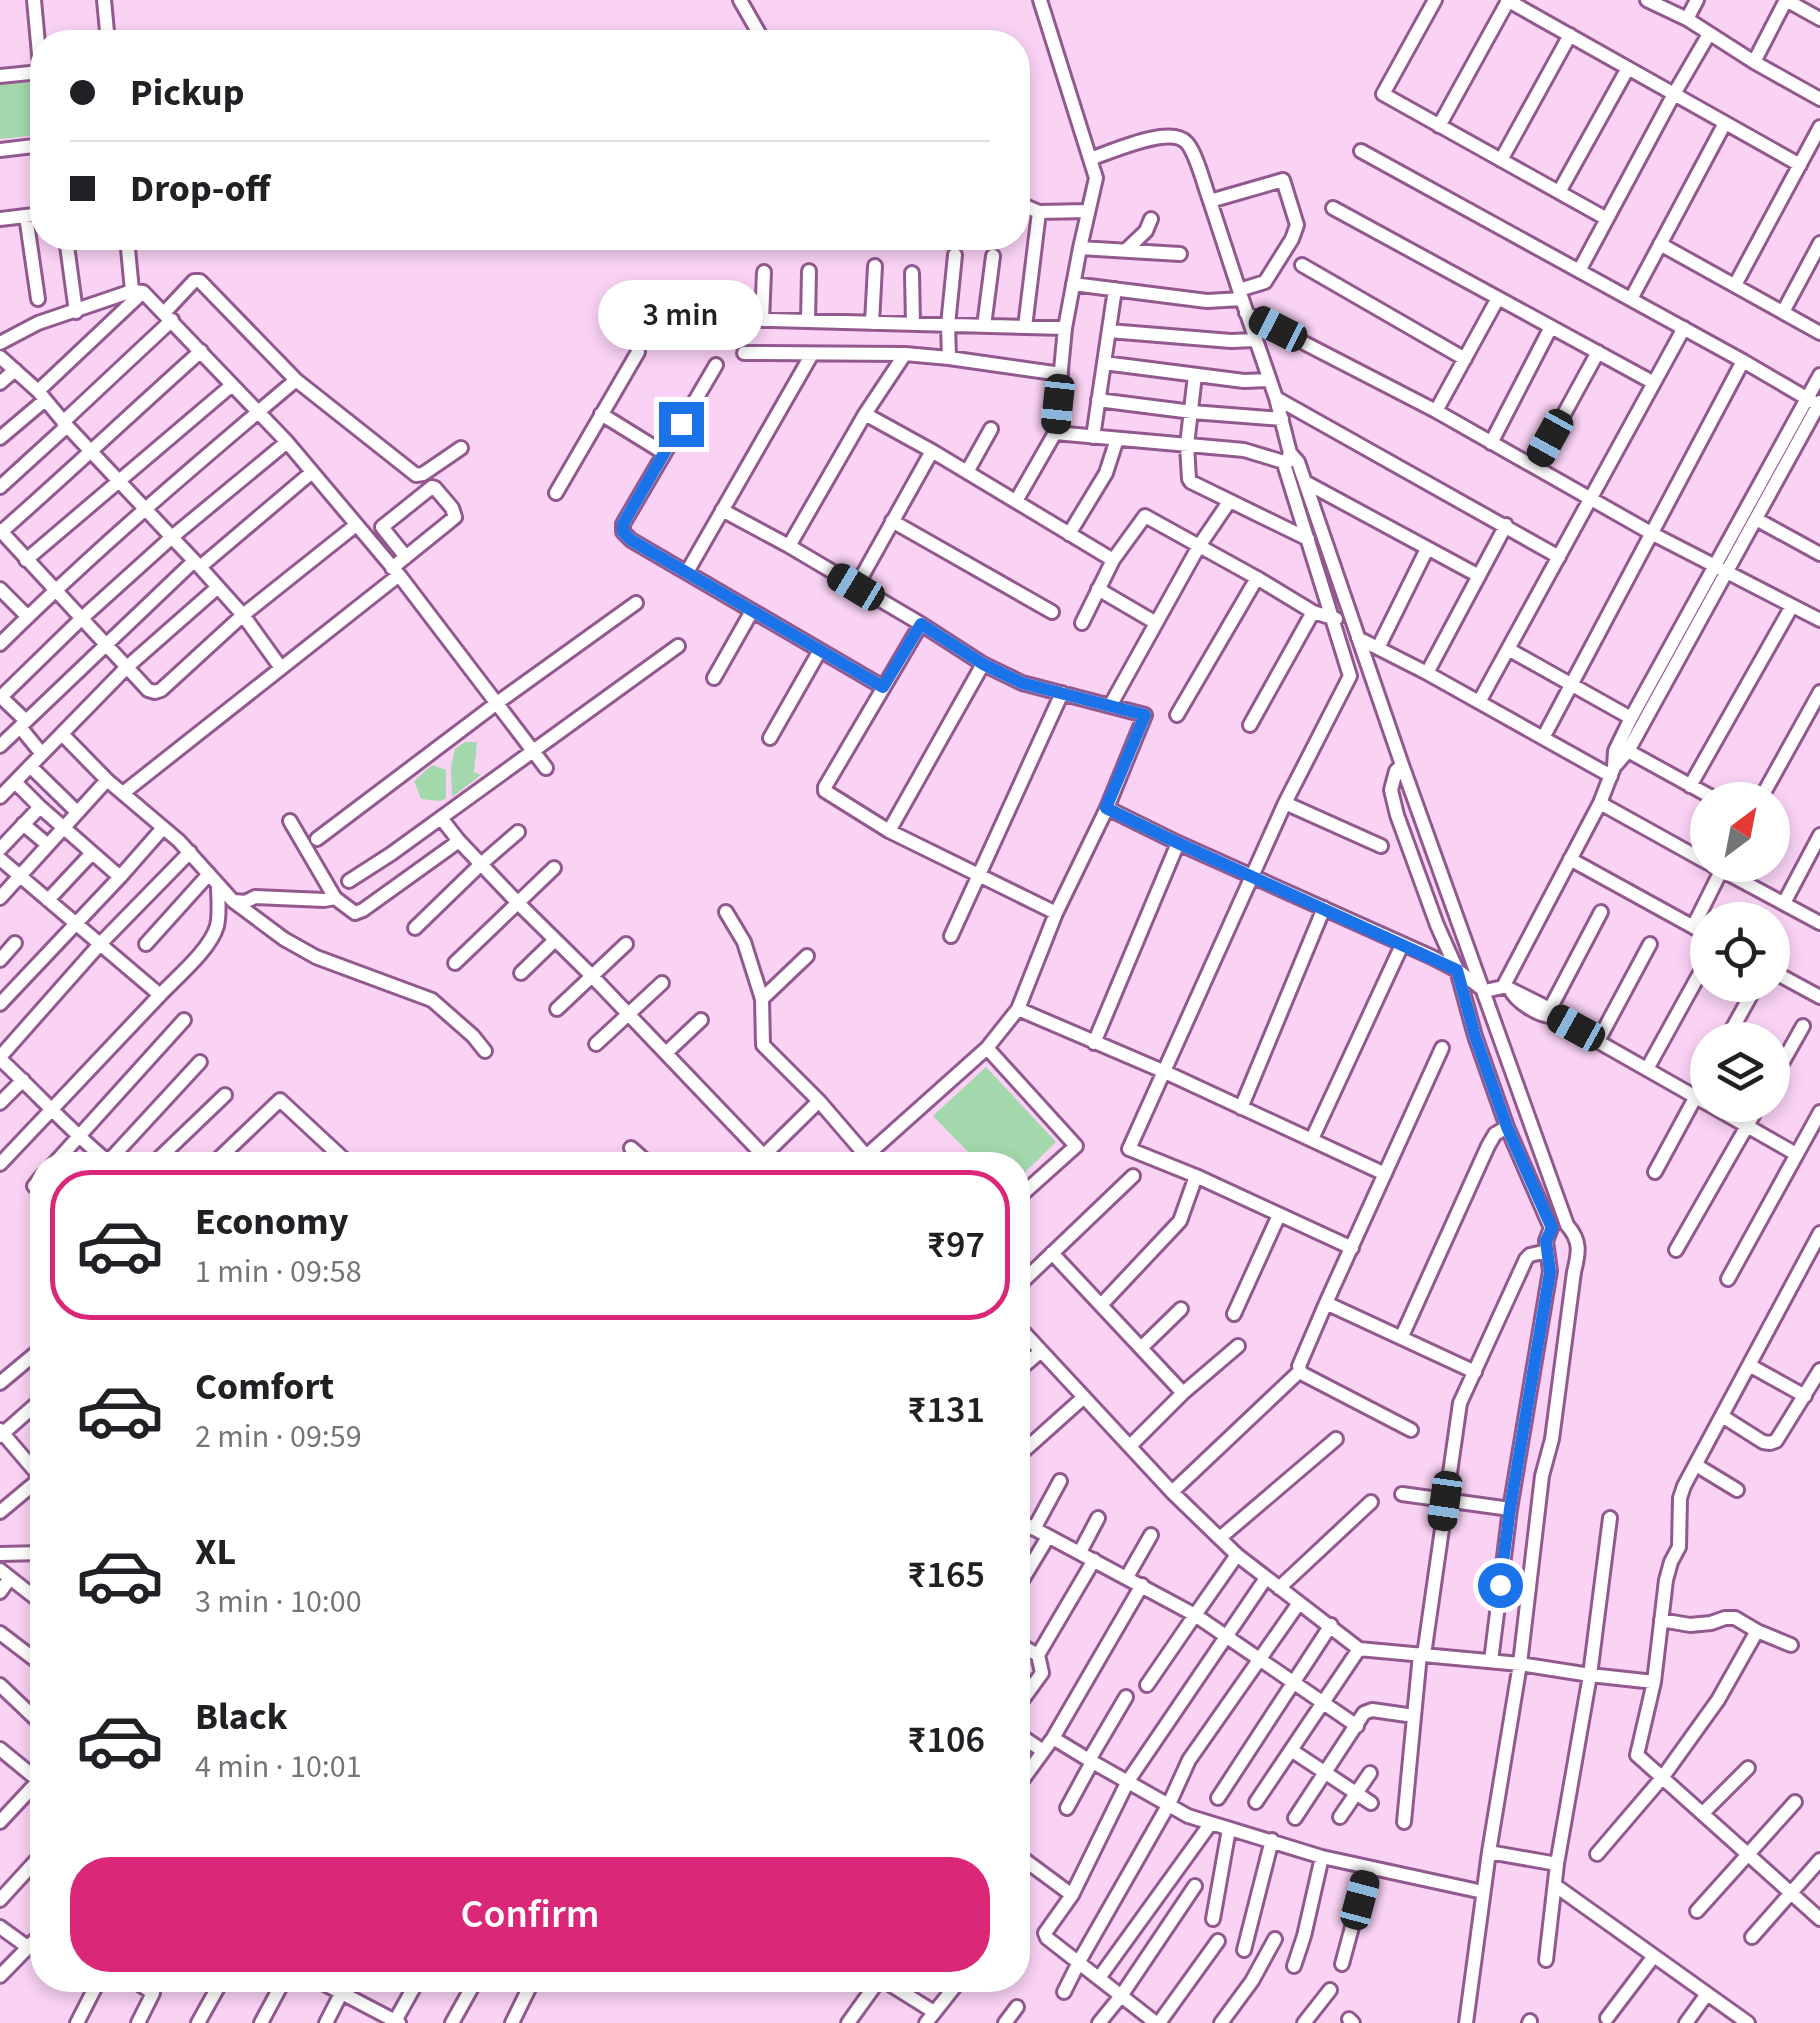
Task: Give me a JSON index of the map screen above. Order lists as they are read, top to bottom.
{
  "north": "top right",
  "page": {
    "banner": ["Pickup", "Drop-off"],
    "bubble": "3 min",
    "list": [
      {
        "name": "Economy",
        "note": "1 min · 09:58",
        "value": "₹97"
      },
      {
        "name": "Comfort",
        "note": "2 min · 09:59",
        "value": "₹131"
      },
      {
        "name": "XL",
        "note": "3 min · 10:00",
        "value": "₹165"
      },
      {
        "name": "Black",
        "note": "4 min · 10:01",
        "value": "₹106"
      }
    ],
    "buttons": "Confirm"
  }
}
